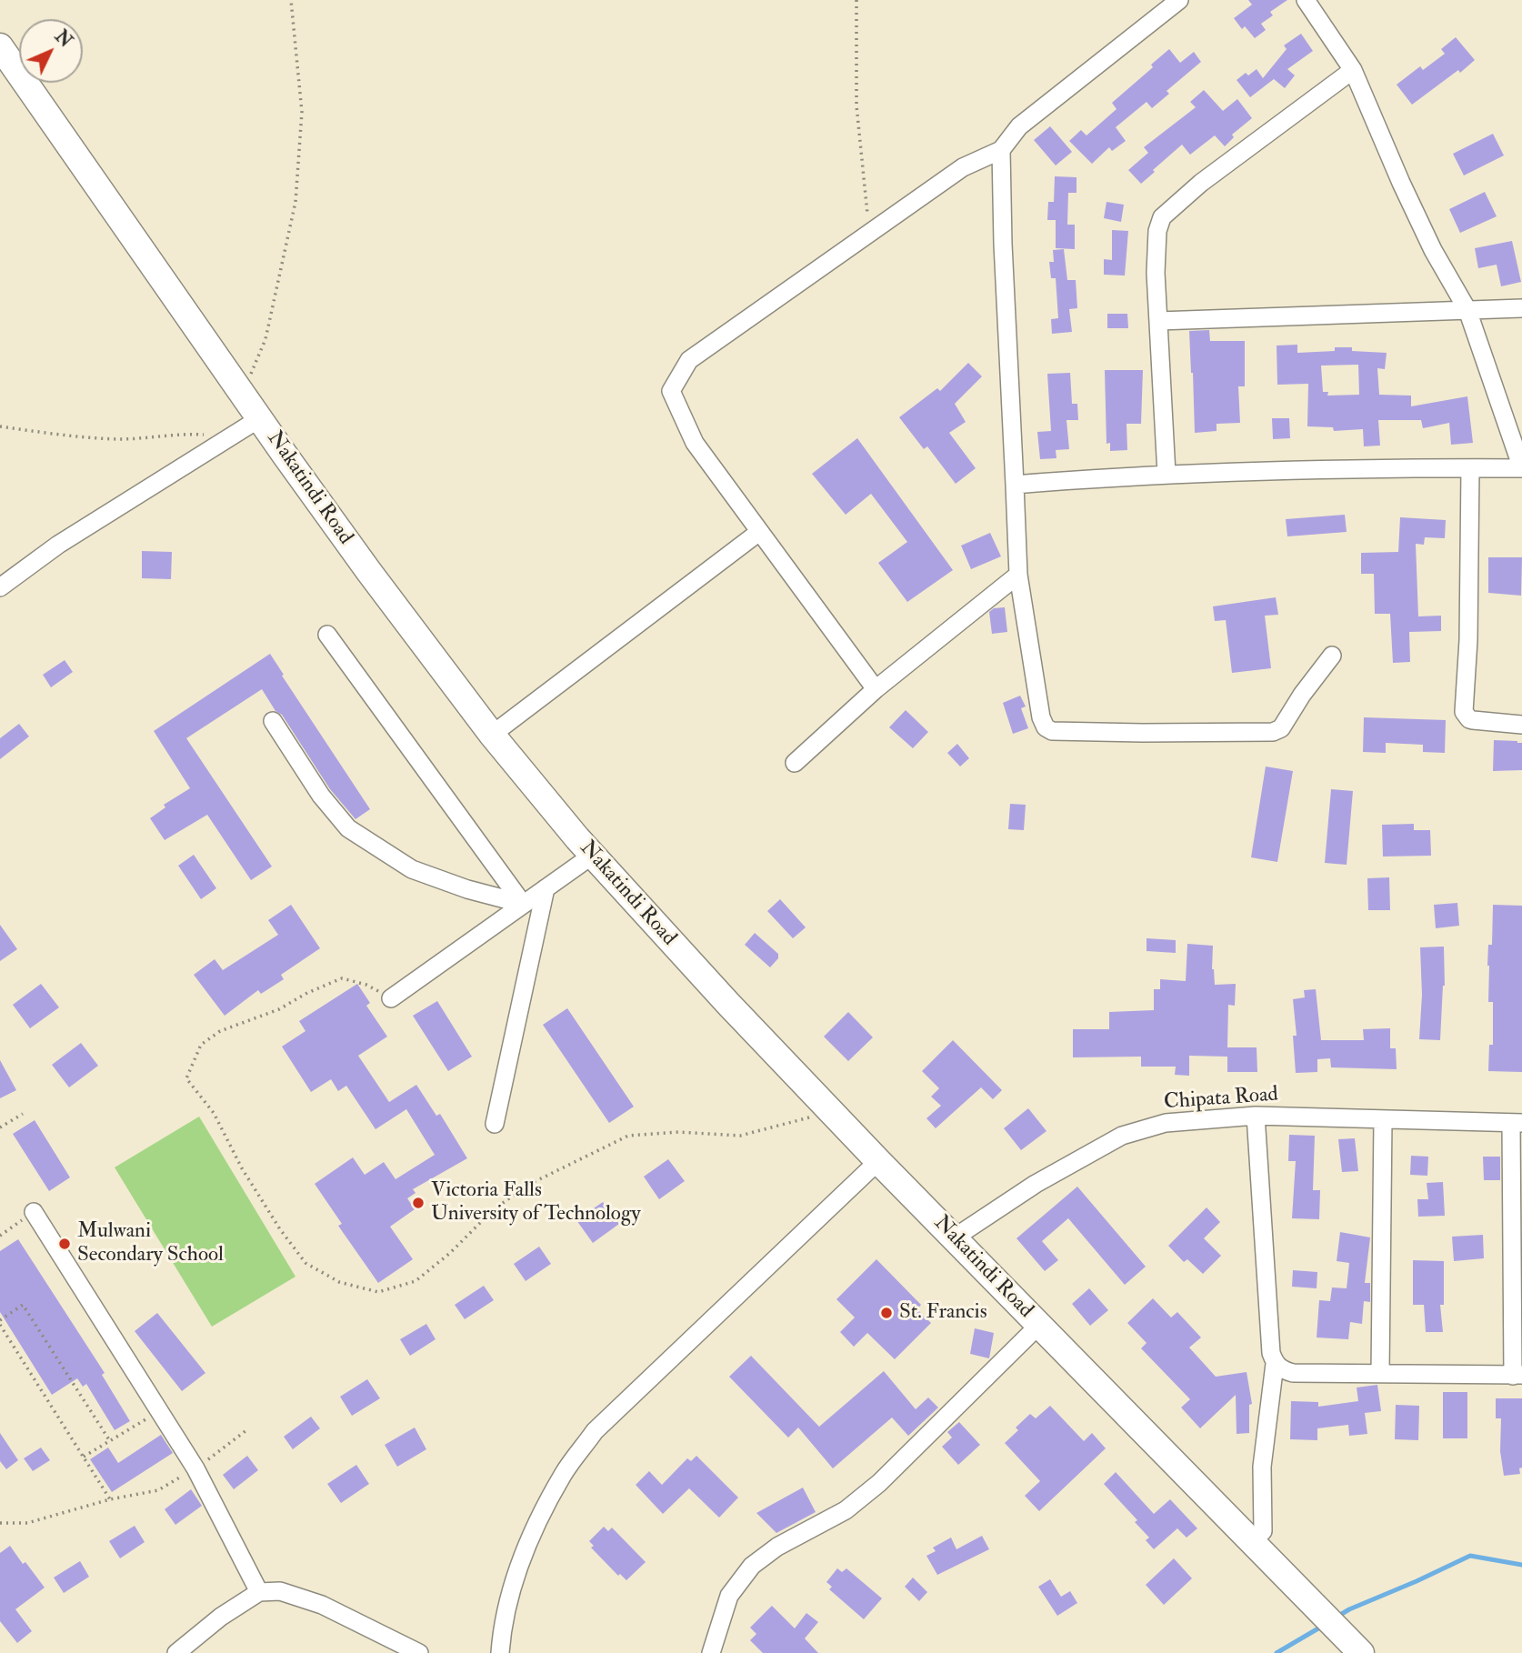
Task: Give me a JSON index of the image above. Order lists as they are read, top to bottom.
{
  "streets": {
    "highway": ["Nakatindi Road"],
    "street": ["Chipata Road"]
  },
  "crossings": [
    ["Nakatindi Road", "Chipata Road"]
  ],
  "places": ["Victoria Falls University of Technology", "Mulwani Secondary School", "St. Francis"],
  "north": "top right"
}
